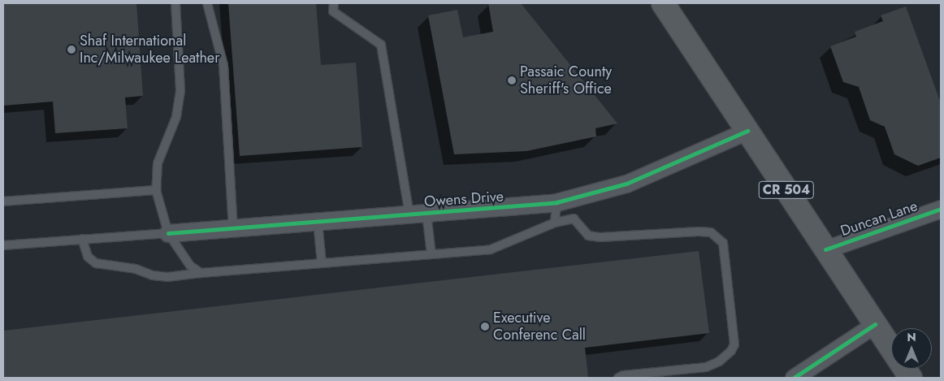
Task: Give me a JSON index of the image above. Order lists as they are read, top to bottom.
{
  "streets": {
    "main road": ["CR 504"],
    "street": ["Owens Drive", "Duncan Lane"]
  },
  "crossings": [
    ["CR 504", "Owens Drive"],
    ["CR 504", "Duncan Lane"]
  ],
  "places": ["Shaf International Inc/Milwaukee Leather", "Passaic County Sheriff's Office", "Executive Conferenc Call"],
  "north": "top"
}
